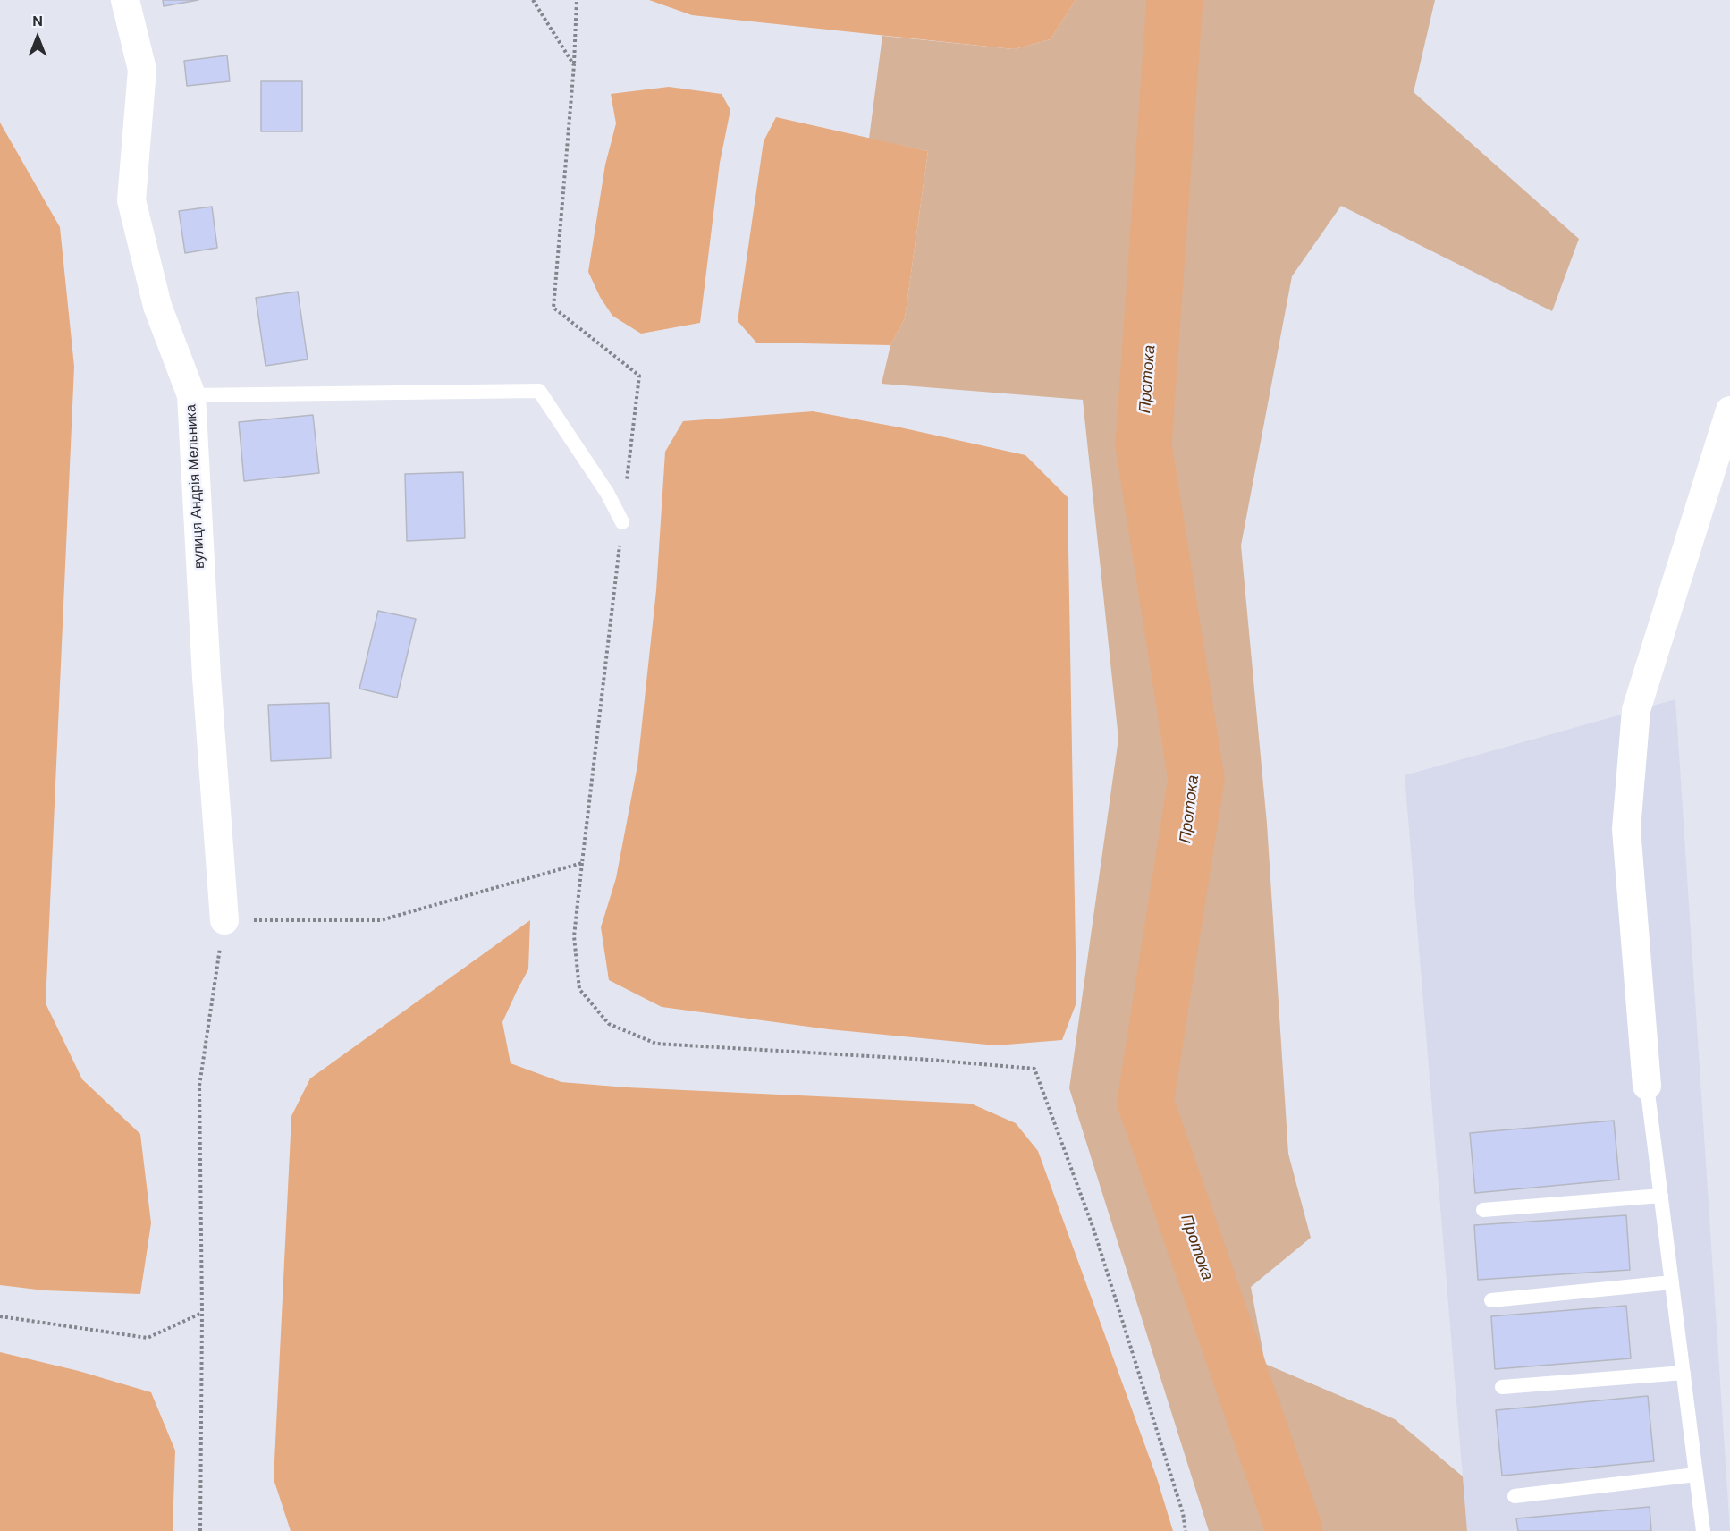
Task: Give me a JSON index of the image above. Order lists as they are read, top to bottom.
{
  "streets": {
    "street": ["вулиця Андрія Мельника"]
  },
  "water": ["Протока"],
  "north": "top"
}
